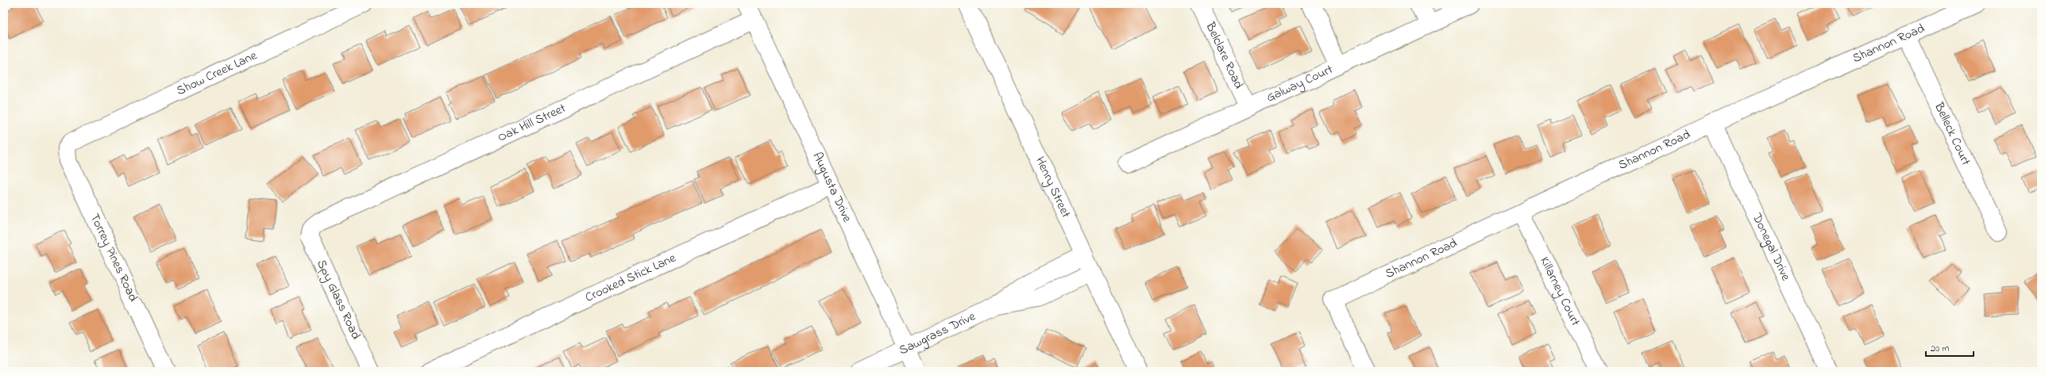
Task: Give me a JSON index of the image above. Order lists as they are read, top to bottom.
{
  "streets": {
    "street": [
      "Shannon Road",
      "Belclare Road",
      "Show Creek Lane",
      "Galway Court",
      "Oak Hill Street",
      "Belleck Court",
      "Henry Street",
      "Augusta Drive",
      "Donegal Drive",
      "Torrey Pines Road",
      "Crooked Stick Lane",
      "Killarney Court",
      "Spy Glass Road",
      "Sawgrass Drive"
    ]
  },
  "crossings": [
    ["Shannon Road", "Belleck Court"],
    ["Shannon Road", "Donegal Drive"],
    ["Shannon Road", "Killarney Court"],
    ["Belclare Road", "Galway Court"],
    ["Show Creek Lane", "Torrey Pines Road"],
    ["Oak Hill Street", "Augusta Drive"],
    ["Oak Hill Street", "Spy Glass Road"],
    ["Henry Street", "Sawgrass Drive"],
    ["Augusta Drive", "Crooked Stick Lane"],
    ["Augusta Drive", "Sawgrass Drive"]
  ],
  "scale_bar": "20 m"
}
